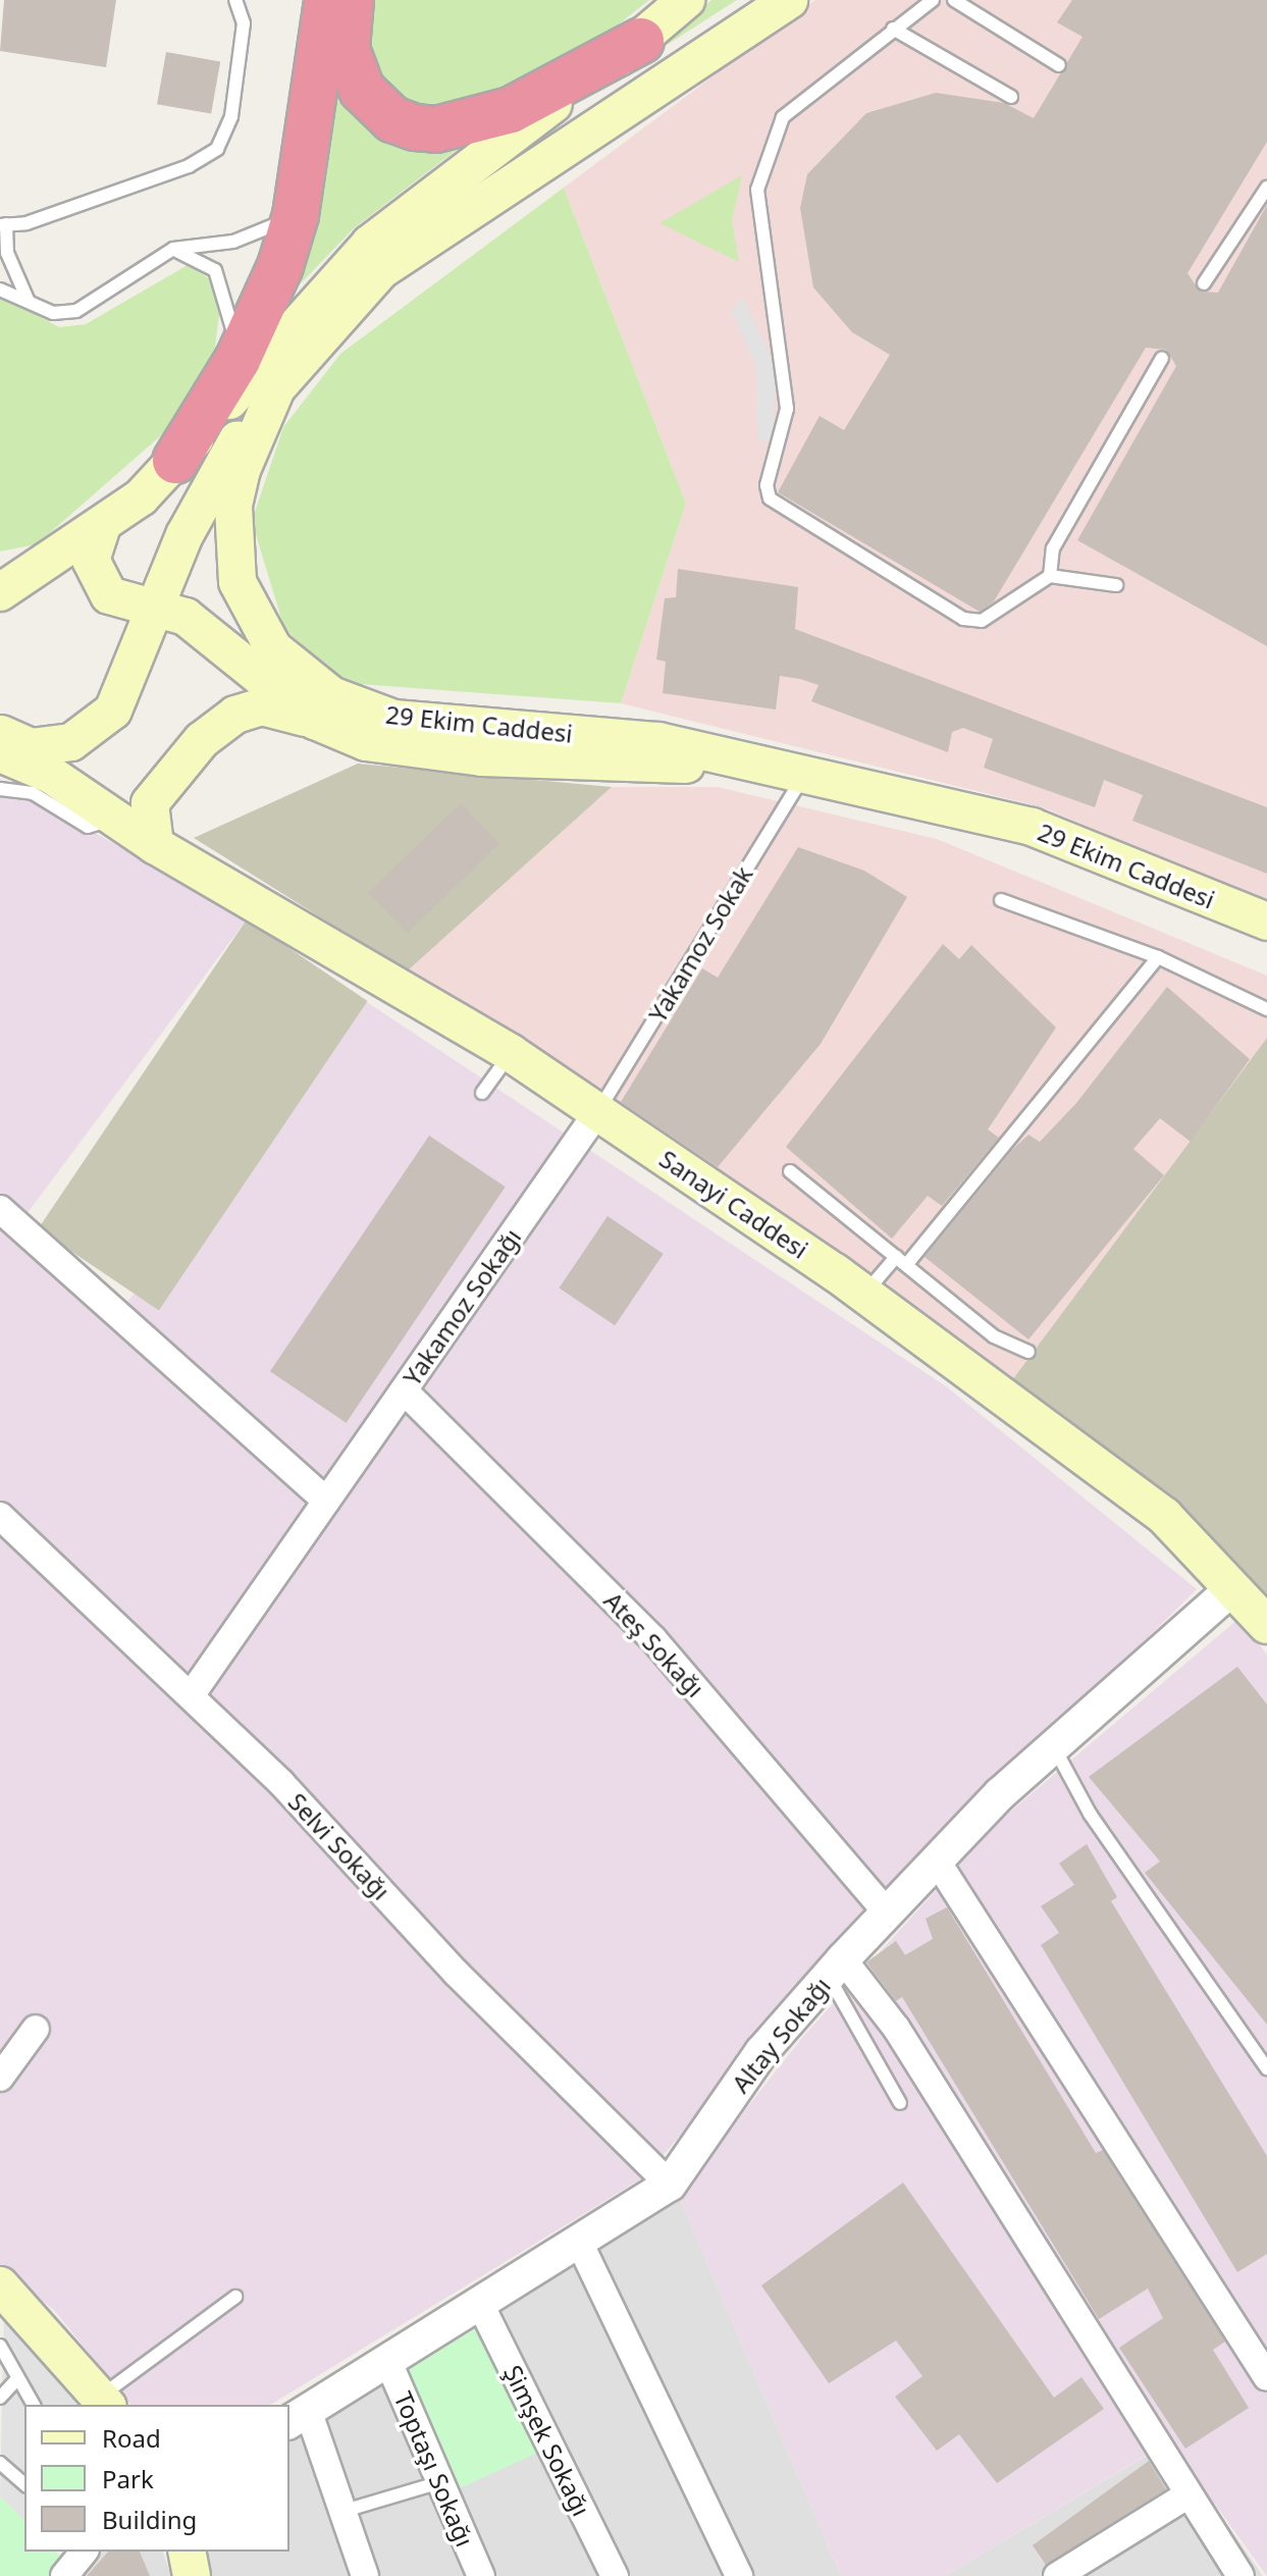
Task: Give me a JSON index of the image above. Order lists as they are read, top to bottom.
{
  "streets": {
    "main road": ["29 Ekim Caddesi", "Sanayi Caddesi"],
    "street": [
      "Yakamoz Sokağı",
      "Ateş Sokağı",
      "Selvi Sokağı",
      "Altay Sokağı",
      "Şimşek Sokağı",
      "Toptaşı Sokağı"
    ],
    "lane": ["Yakamoz Sokak"]
  },
  "crossings": [
    ["29 Ekim Caddesi", "Yakamoz Sokak"],
    ["Yakamoz Sokak", "Sanayi Caddesi"],
    ["Yakamoz Sokak", "Yakamoz Sokağı"],
    ["Sanayi Caddesi", "Yakamoz Sokağı"],
    ["Sanayi Caddesi", "Altay Sokağı"],
    ["Yakamoz Sokağı", "Ateş Sokağı"],
    ["Yakamoz Sokağı", "Selvi Sokağı"],
    ["Ateş Sokağı", "Altay Sokağı"],
    ["Selvi Sokağı", "Altay Sokağı"],
    ["Altay Sokağı", "Şimşek Sokağı"],
    ["Altay Sokağı", "Toptaşı Sokağı"]
  ],
  "legend": ["Road", "Park", "Building"]
}
